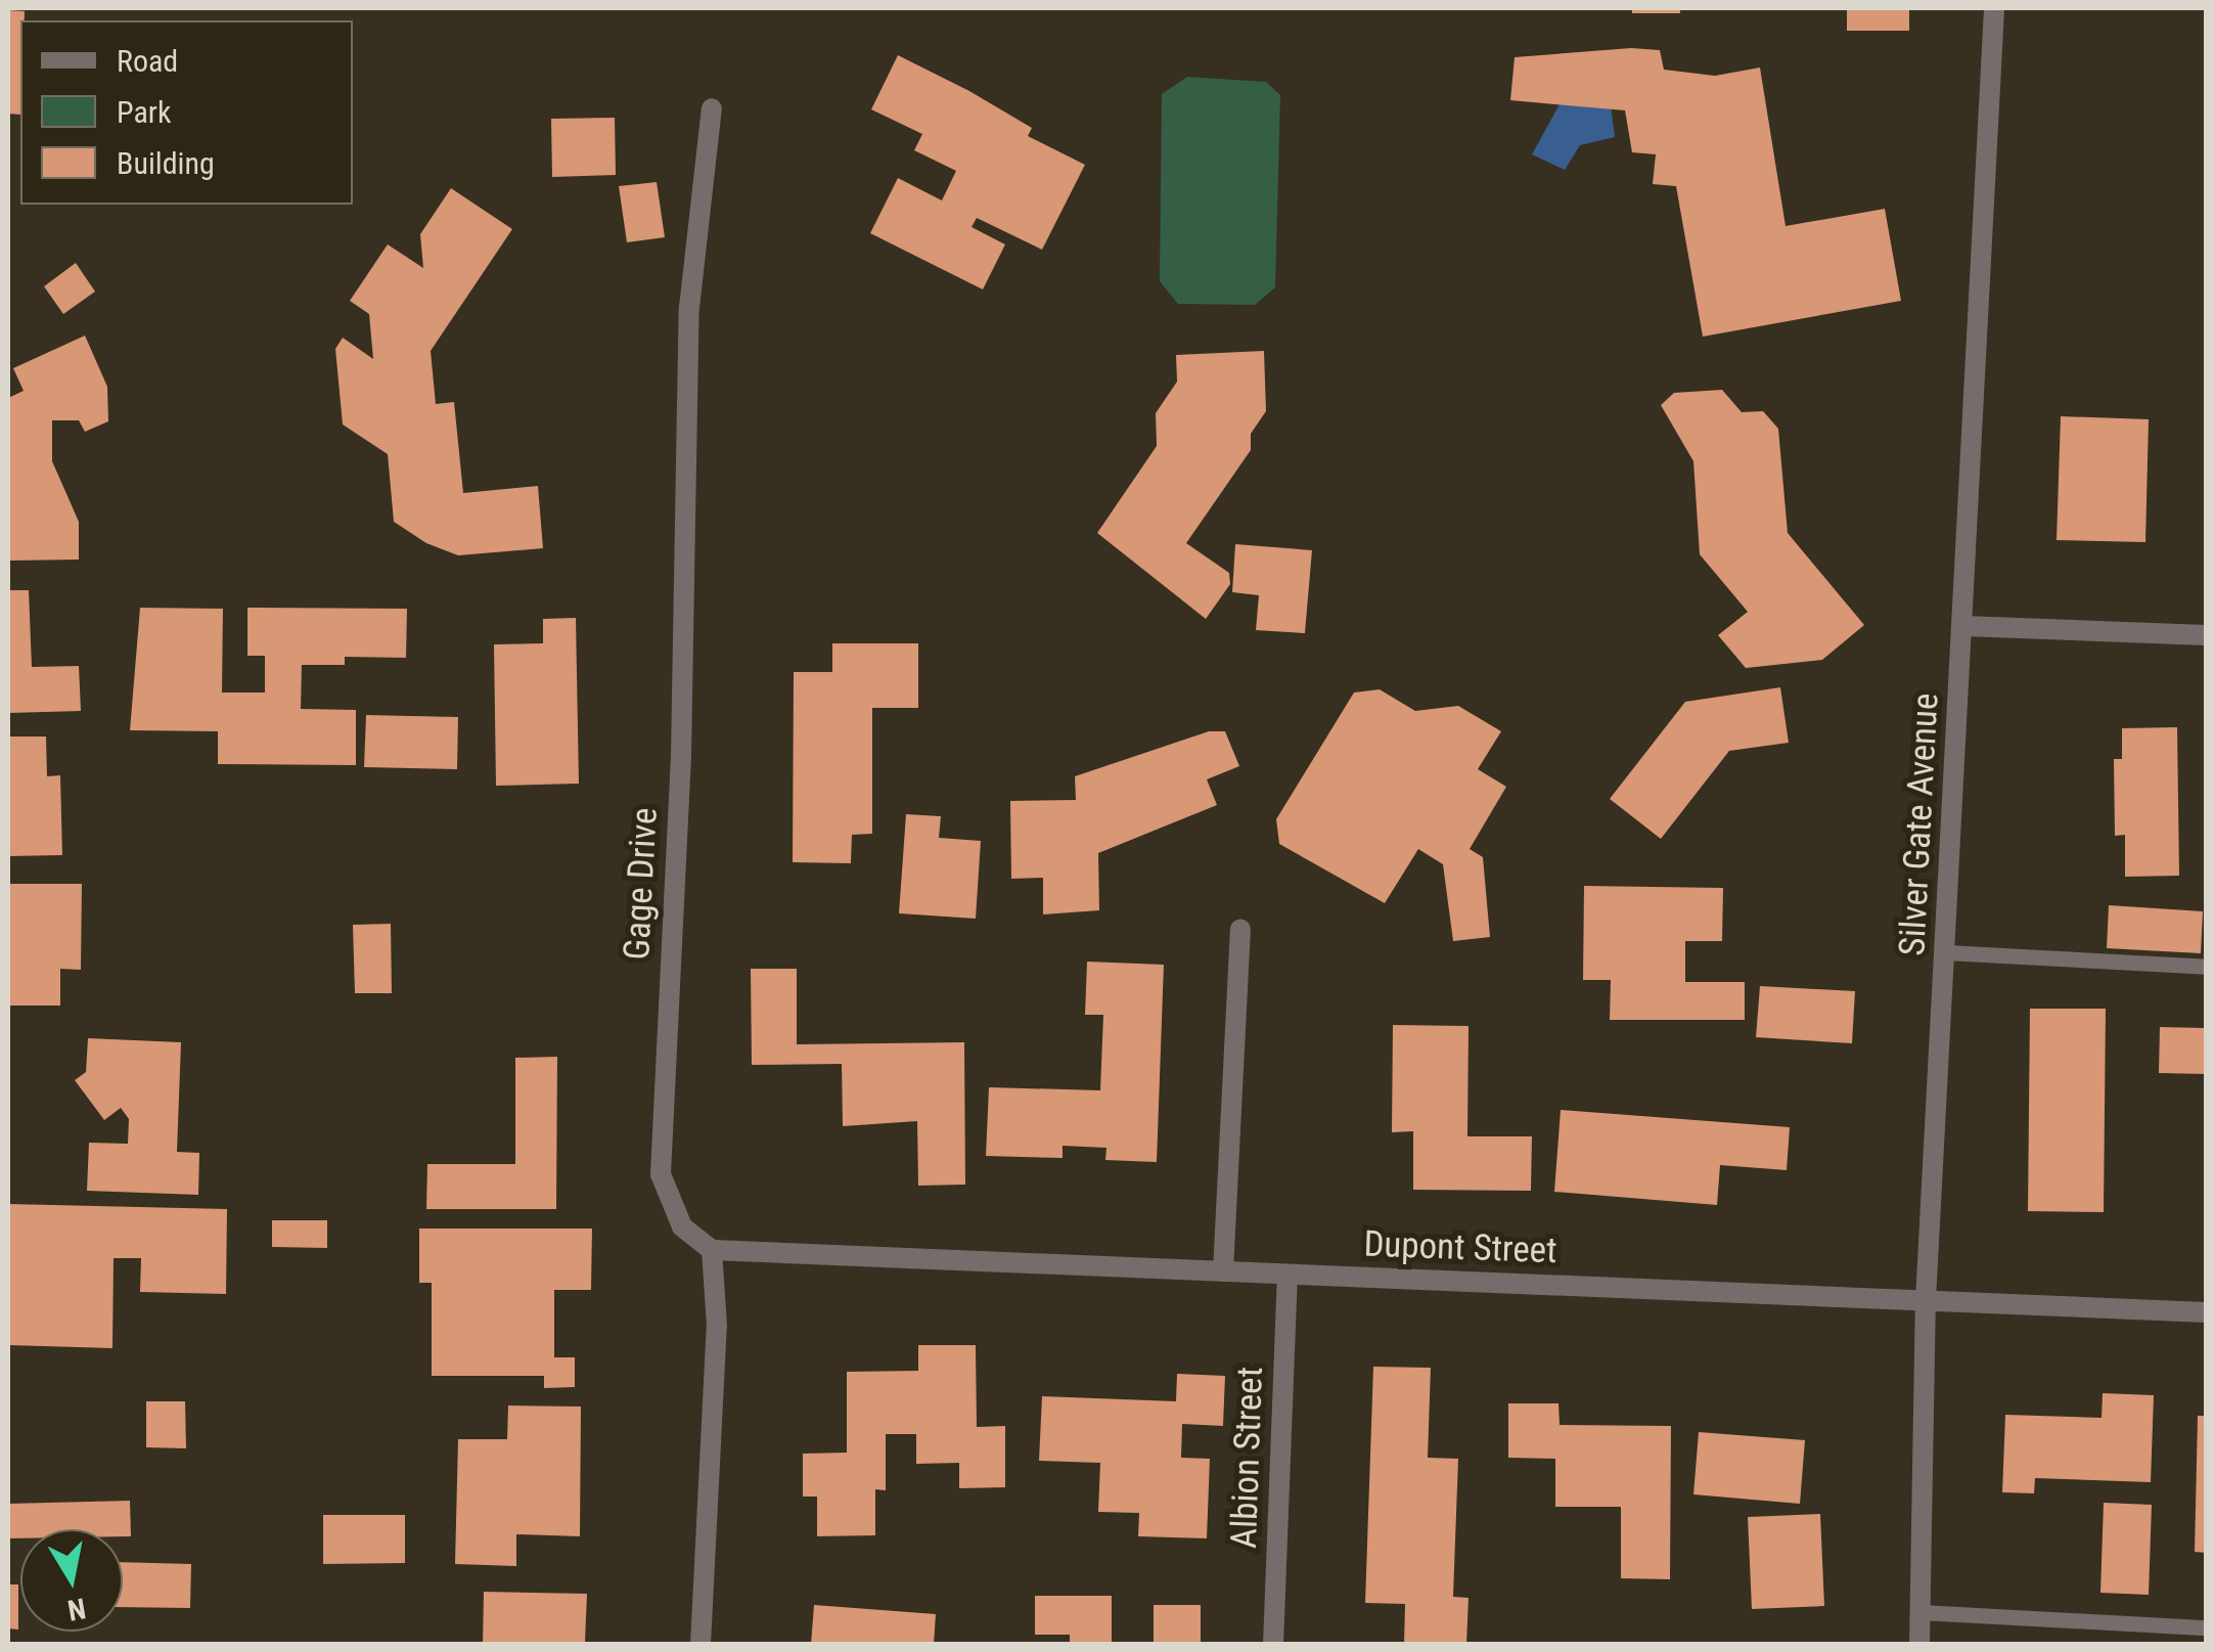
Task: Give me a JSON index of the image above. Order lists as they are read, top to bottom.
{
  "streets": {
    "street": [
      "Silver Gate Avenue",
      "Gage Drive",
      "Dupont Street",
      "Albion Street"
    ]
  },
  "crossings": [
    ["Silver Gate Avenue", "Dupont Street"],
    ["Gage Drive", "Dupont Street"],
    ["Dupont Street", "Albion Street"]
  ],
  "legend": ["Road", "Park", "Building"],
  "north": "bottom"
}
